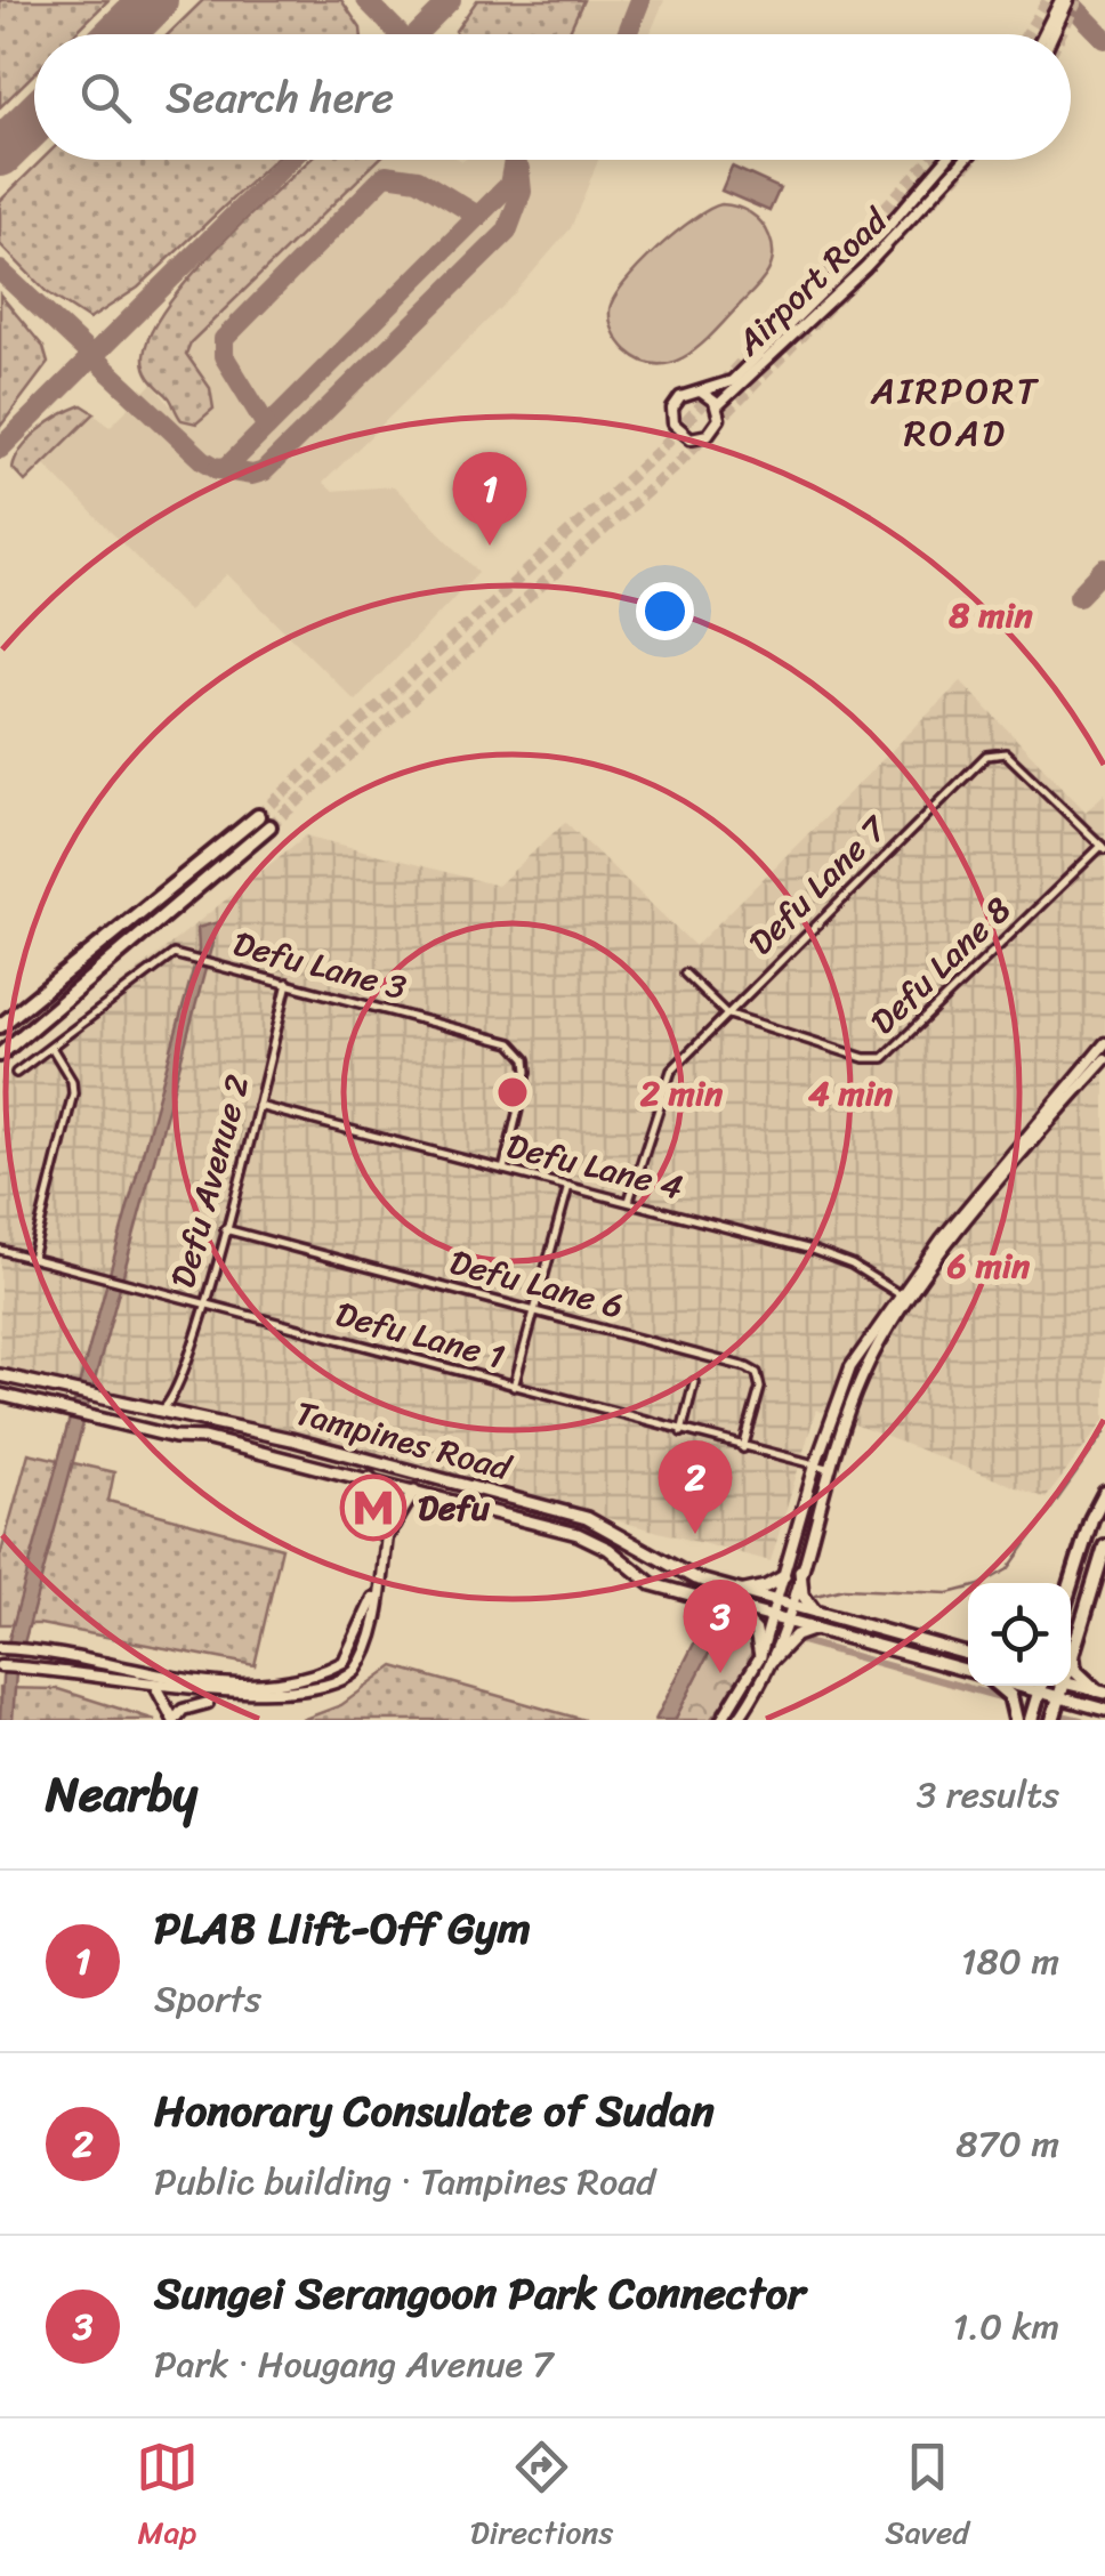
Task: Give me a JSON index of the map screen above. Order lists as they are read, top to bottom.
{
  "streets": {
    "main road": ["Airport Road", "Tampines Road"],
    "street": [
      "Defu Lane 7",
      "Defu Lane 3",
      "Defu Lane 8",
      "Defu Lane 4",
      "Defu Avenue 2",
      "Defu Lane 6",
      "Defu Lane 1"
    ]
  },
  "crossings": [
    ["Defu Lane 7", "Defu Lane 8"],
    ["Defu Lane 7", "Defu Lane 4"],
    ["Defu Lane 3", "Defu Lane 4"],
    ["Defu Lane 3", "Defu Avenue 2"],
    ["Defu Lane 4", "Defu Avenue 2"],
    ["Defu Avenue 2", "Defu Lane 6"],
    ["Defu Avenue 2", "Defu Lane 1"],
    ["Defu Avenue 2", "Tampines Road"],
    ["Defu Lane 6", "Defu Lane 1"]
  ],
  "districts": ["AIRPORT ROAD"],
  "places": {
    "metro station": ["Defu"]
  },
  "page": {
    "search": "Search here",
    "pins": ["1", "2", "3"],
    "heading": ["Nearby", "3 results"],
    "list": [
      {
        "mark": "1",
        "name": "PLAB LIift-Off Gym",
        "note": "Sports",
        "value": "180 m"
      },
      {
        "mark": "2",
        "name": "Honorary Consulate of Sudan",
        "note": "Public building · Tampines Road",
        "value": "870 m"
      },
      {
        "mark": "3",
        "name": "Sungei Serangoon Park Connector",
        "note": "Park · Hougang Avenue 7",
        "value": "1.0 km"
      }
    ],
    "nav": ["Map", "Directions", "Saved"]
  },
  "rings": [
    "8 min",
    "2 min",
    "4 min",
    "6 min"
  ]
}
